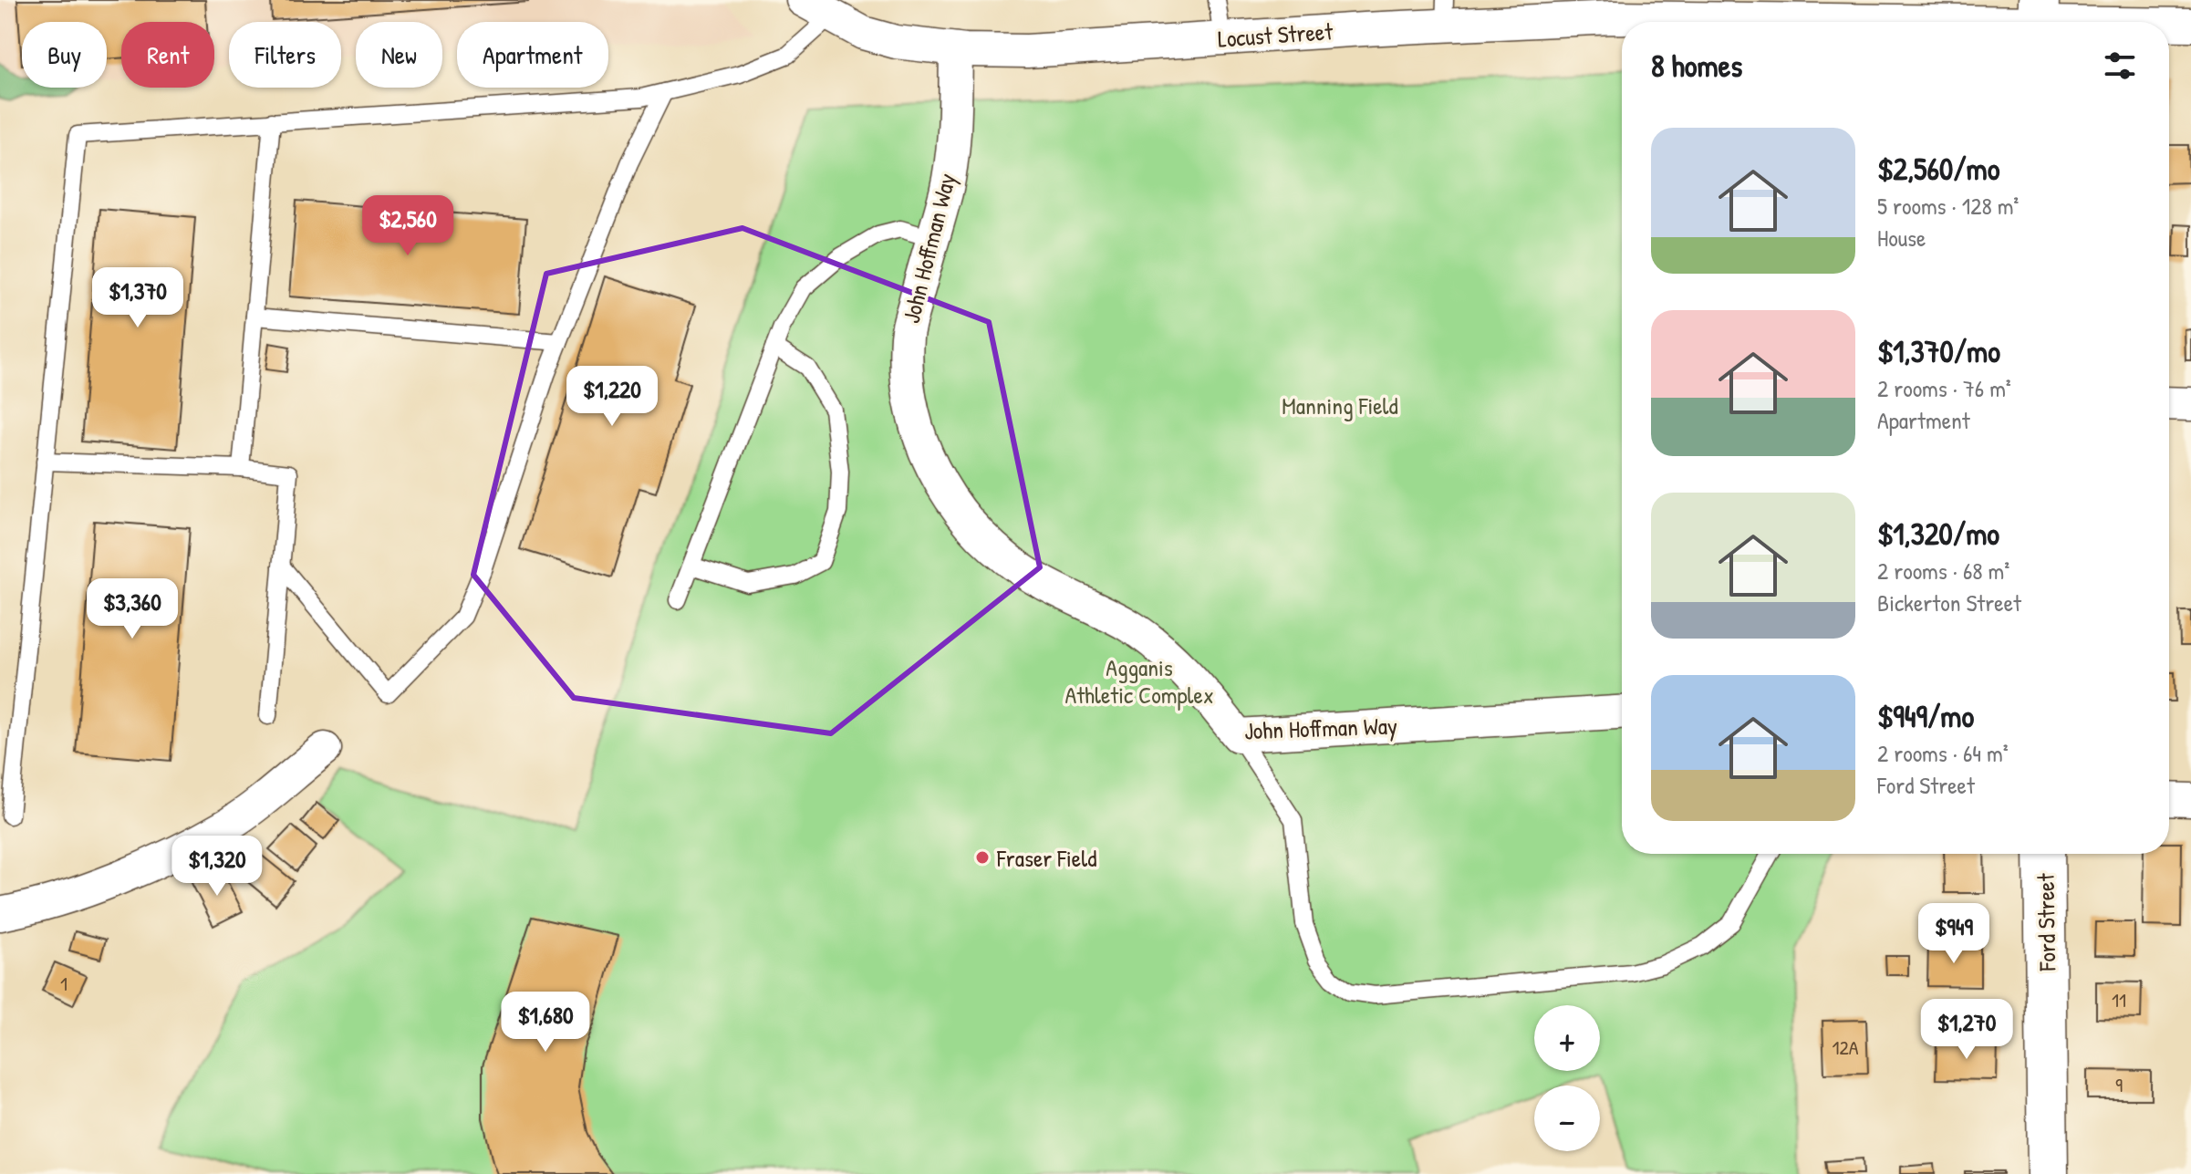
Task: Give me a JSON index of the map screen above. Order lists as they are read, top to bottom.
{
  "streets": {
    "street": ["Locust Street", "John Hoffman Way", "Ford Street"]
  },
  "crossings": [
    ["Locust Street", "John Hoffman Way"]
  ],
  "parks": ["Manning Field", "Agganis Athletic Complex"],
  "places": ["Fraser Field"],
  "house_numbers": [
    "1",
    "11",
    "12A",
    "9"
  ],
  "page": {
    "chip": [
      "Buy",
      "Rent",
      "Filters",
      "New",
      "Apartment"
    ],
    "heading": "8 homes",
    "list": [
      {
        "name": "$2,560/mo",
        "note": "5 rooms · 128 m² · House"
      },
      {
        "name": "$1,370/mo",
        "note": "2 rooms · 76 m² · Apartment"
      },
      {
        "name": "$1,320/mo",
        "note": "2 rooms · 68 m² · Bickerton Street"
      },
      {
        "name": "$949/mo",
        "note": "2 rooms · 64 m² · Ford Street"
      }
    ],
    "price": [
      "$2,560",
      "$1,370",
      "$1,220",
      "$3,360",
      "$1,320",
      "$949",
      "$1,680",
      "$1,270"
    ],
    "map_buttons": ["+", "−"]
  }
}
